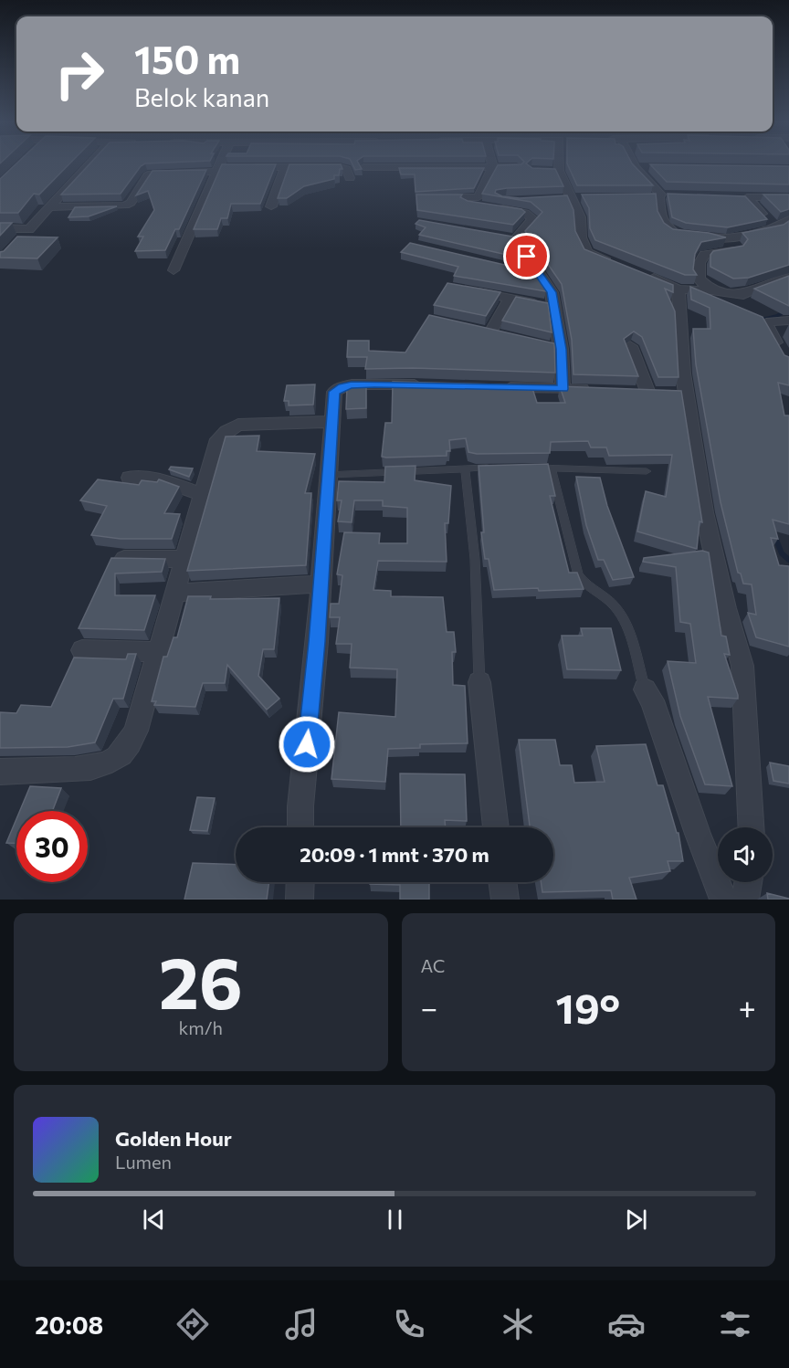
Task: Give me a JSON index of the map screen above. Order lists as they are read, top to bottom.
{
  "page": {
    "turn": ["150 m", "Belok kanan"],
    "limit": "30",
    "trip": "20:09 · 1 mnt · 370 m",
    "tile": [
      ["26", "km/h"],
      "AC"
    ],
    "heat": ["−", "19°", "+"],
    "song": ["Golden Hour", "Lumen"],
    "tabs": "20:08"
  }
}
